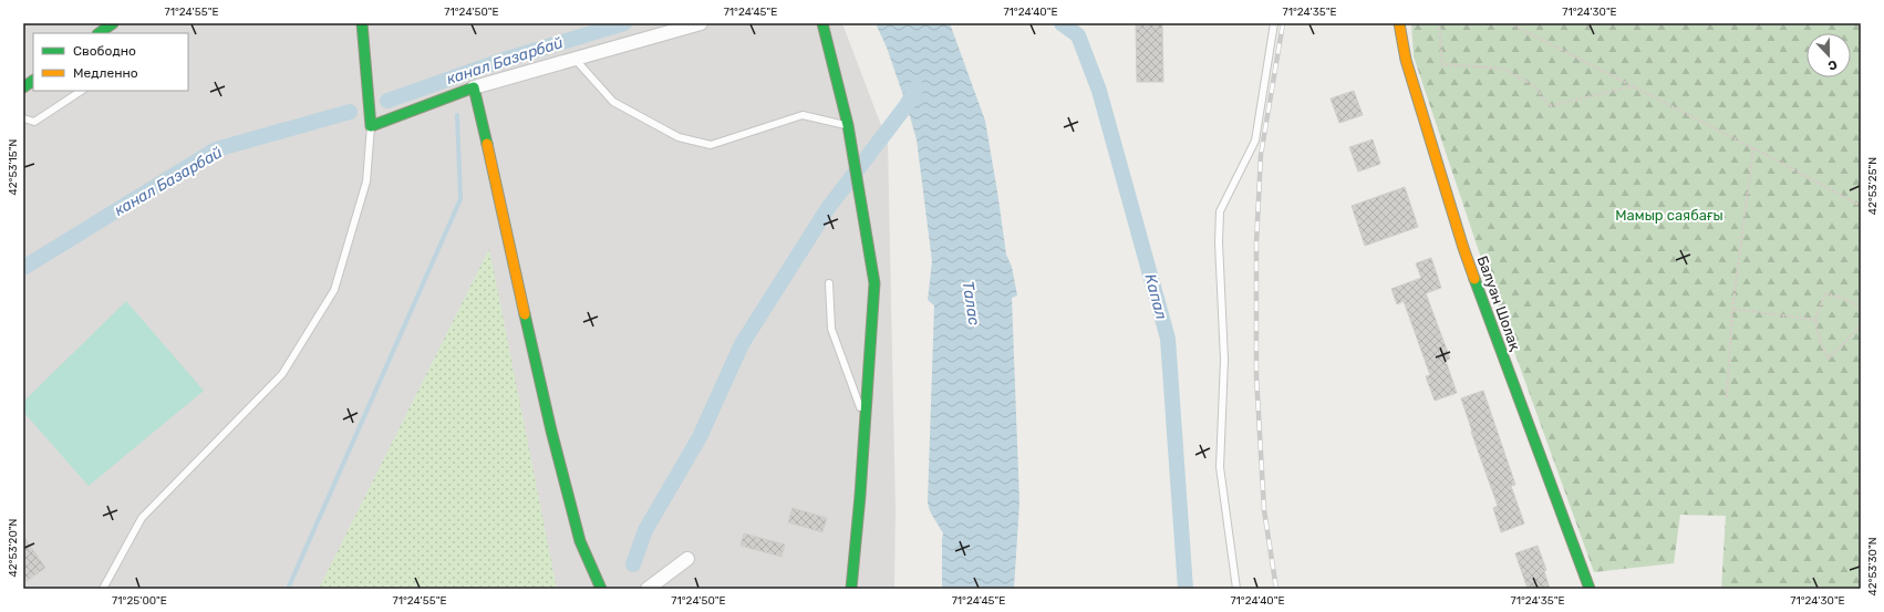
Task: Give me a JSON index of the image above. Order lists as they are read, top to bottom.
{
  "streets": {
    "street": ["Балуан Шолақ"]
  },
  "water": ["канал Базарбай", "Капал", "Талас"],
  "parks": ["Мамыр саябағы"],
  "legend": ["Свободно", "Медленно"],
  "north": "bottom",
  "coordinates": [
    "71°24'55\"E",
    "71°24'50\"E",
    "71°24'45\"E",
    "71°24'40\"E",
    "71°24'35\"E",
    "71°24'30\"E",
    "42°53'15\"N",
    "42°53'25\"N",
    "42°53'20\"N",
    "42°53'30\"N",
    "71°25'00\"E"
  ]
}
